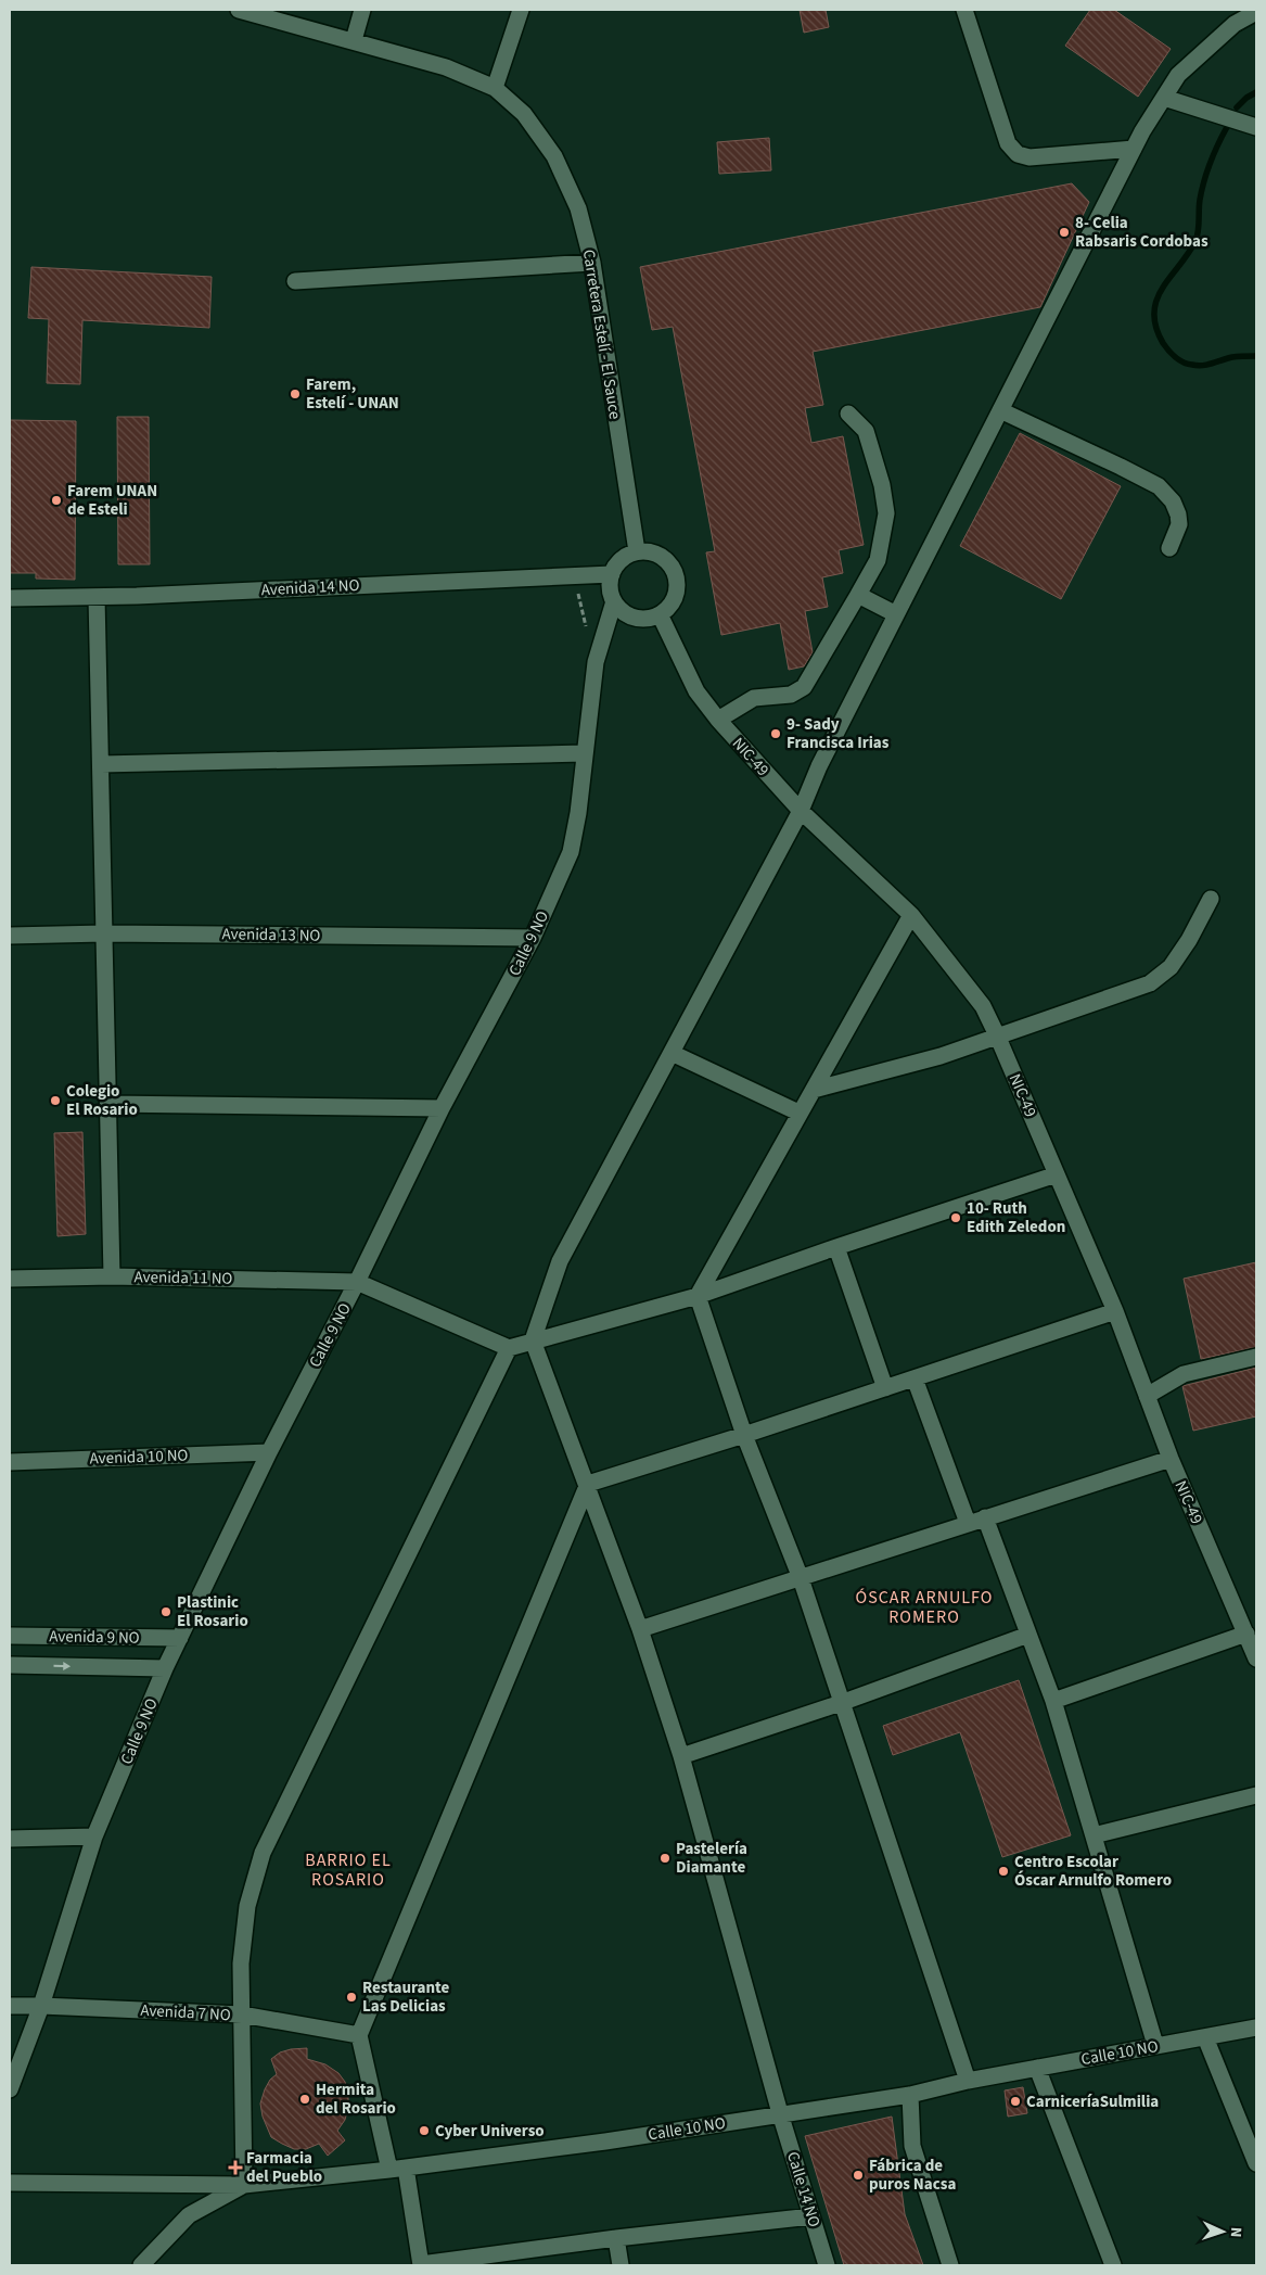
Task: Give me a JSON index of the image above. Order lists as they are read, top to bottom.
{
  "streets": {
    "street": [
      "Carretera Estelí - El Sauce",
      "Avenida 14 NO",
      "NIC-49",
      "Avenida 13 NO",
      "Calle 9 NO",
      "Avenida 11 NO",
      "Avenida 10 NO",
      "Avenida 9 NO",
      "Avenida 7 NO",
      "Calle 10 NO",
      "Calle 14 NO"
    ]
  },
  "crossings": [
    ["Carretera Estelí - El Sauce", "Avenida 14 NO"],
    ["Carretera Estelí - El Sauce", "NIC-49"],
    ["Carretera Estelí - El Sauce", "Calle 9 NO"],
    ["Avenida 14 NO", "NIC-49"],
    ["Avenida 14 NO", "Calle 9 NO"],
    ["NIC-49", "Calle 9 NO"],
    ["Avenida 13 NO", "Calle 9 NO"],
    ["Calle 9 NO", "Avenida 11 NO"],
    ["Calle 9 NO", "Avenida 10 NO"],
    ["Calle 9 NO", "Avenida 9 NO"],
    ["Calle 9 NO", "Avenida 7 NO"],
    ["Calle 10 NO", "Calle 14 NO"]
  ],
  "districts": ["ÓSCAR ARNULFO ROMERO", "BARRIO EL ROSARIO"],
  "places": {
    "other": [
      "8- Celia Rabsaris Cordobas",
      "Farem, Estelí - UNAN",
      "Farem UNAN de Esteli",
      "9- Sady Francisca Irias",
      "Colegio El Rosario",
      "10- Ruth Edith Zeledon",
      "Plastinic El Rosario",
      "Pastelería Diamante",
      "Centro Escolar Óscar Arnulfo Romero",
      "Restaurante Las Delicias",
      "Hermita del Rosario",
      "CarniceríaSulmilia",
      "Cyber Universo",
      "Fábrica de puros Nacsa"
    ],
    "health": ["Farmacia del Pueblo"]
  },
  "north": "right"
}
